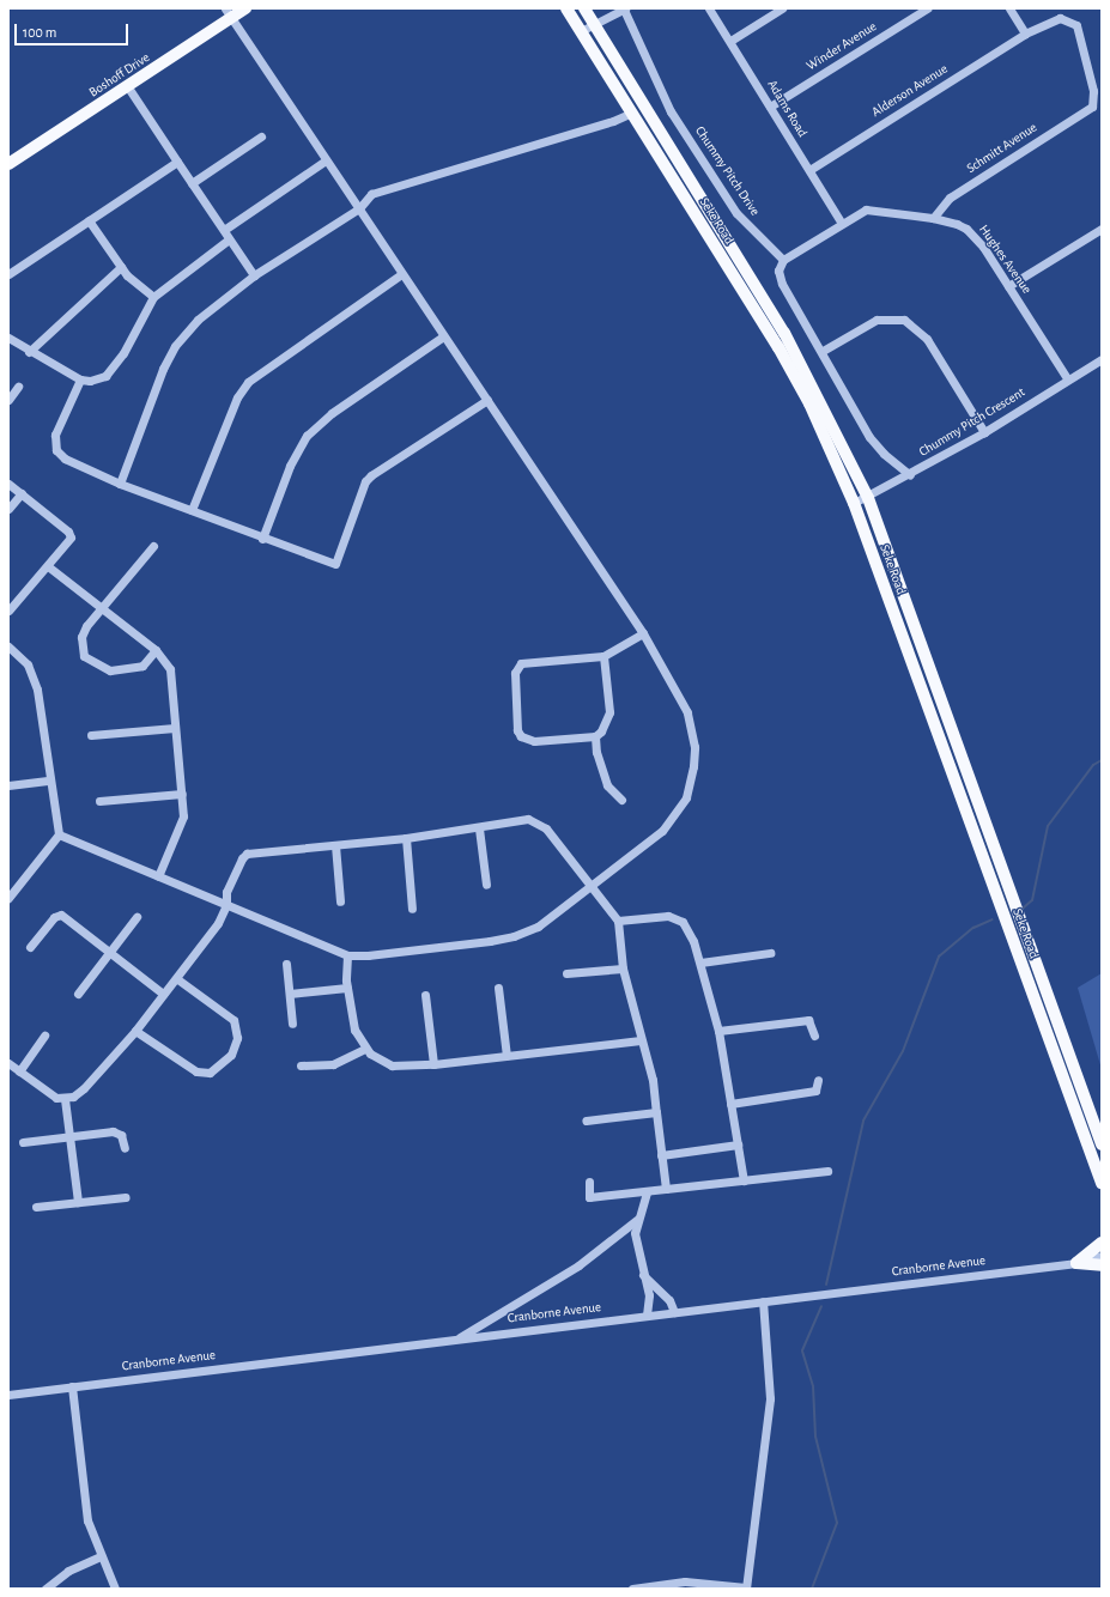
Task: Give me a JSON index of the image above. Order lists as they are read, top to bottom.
{
  "streets": {
    "main road": ["Boshoff Drive", "Seke Road"],
    "street": [
      "Winder Avenue",
      "Alderson Avenue",
      "Adams Road",
      "Schmitt Avenue",
      "Chummy Pitch Drive",
      "Hughes Avenue",
      "Chummy Pitch Crescent",
      "Cranborne Avenue"
    ]
  },
  "crossings": [
    ["Winder Avenue", "Adams Road"],
    ["Alderson Avenue", "Adams Road"],
    ["Alderson Avenue", "Schmitt Avenue"],
    ["Adams Road", "Hughes Avenue"],
    ["Schmitt Avenue", "Hughes Avenue"],
    ["Chummy Pitch Drive", "Hughes Avenue"],
    ["Seke Road", "Chummy Pitch Crescent"],
    ["Hughes Avenue", "Chummy Pitch Crescent"]
  ],
  "scale_bar": "100 m"
}
